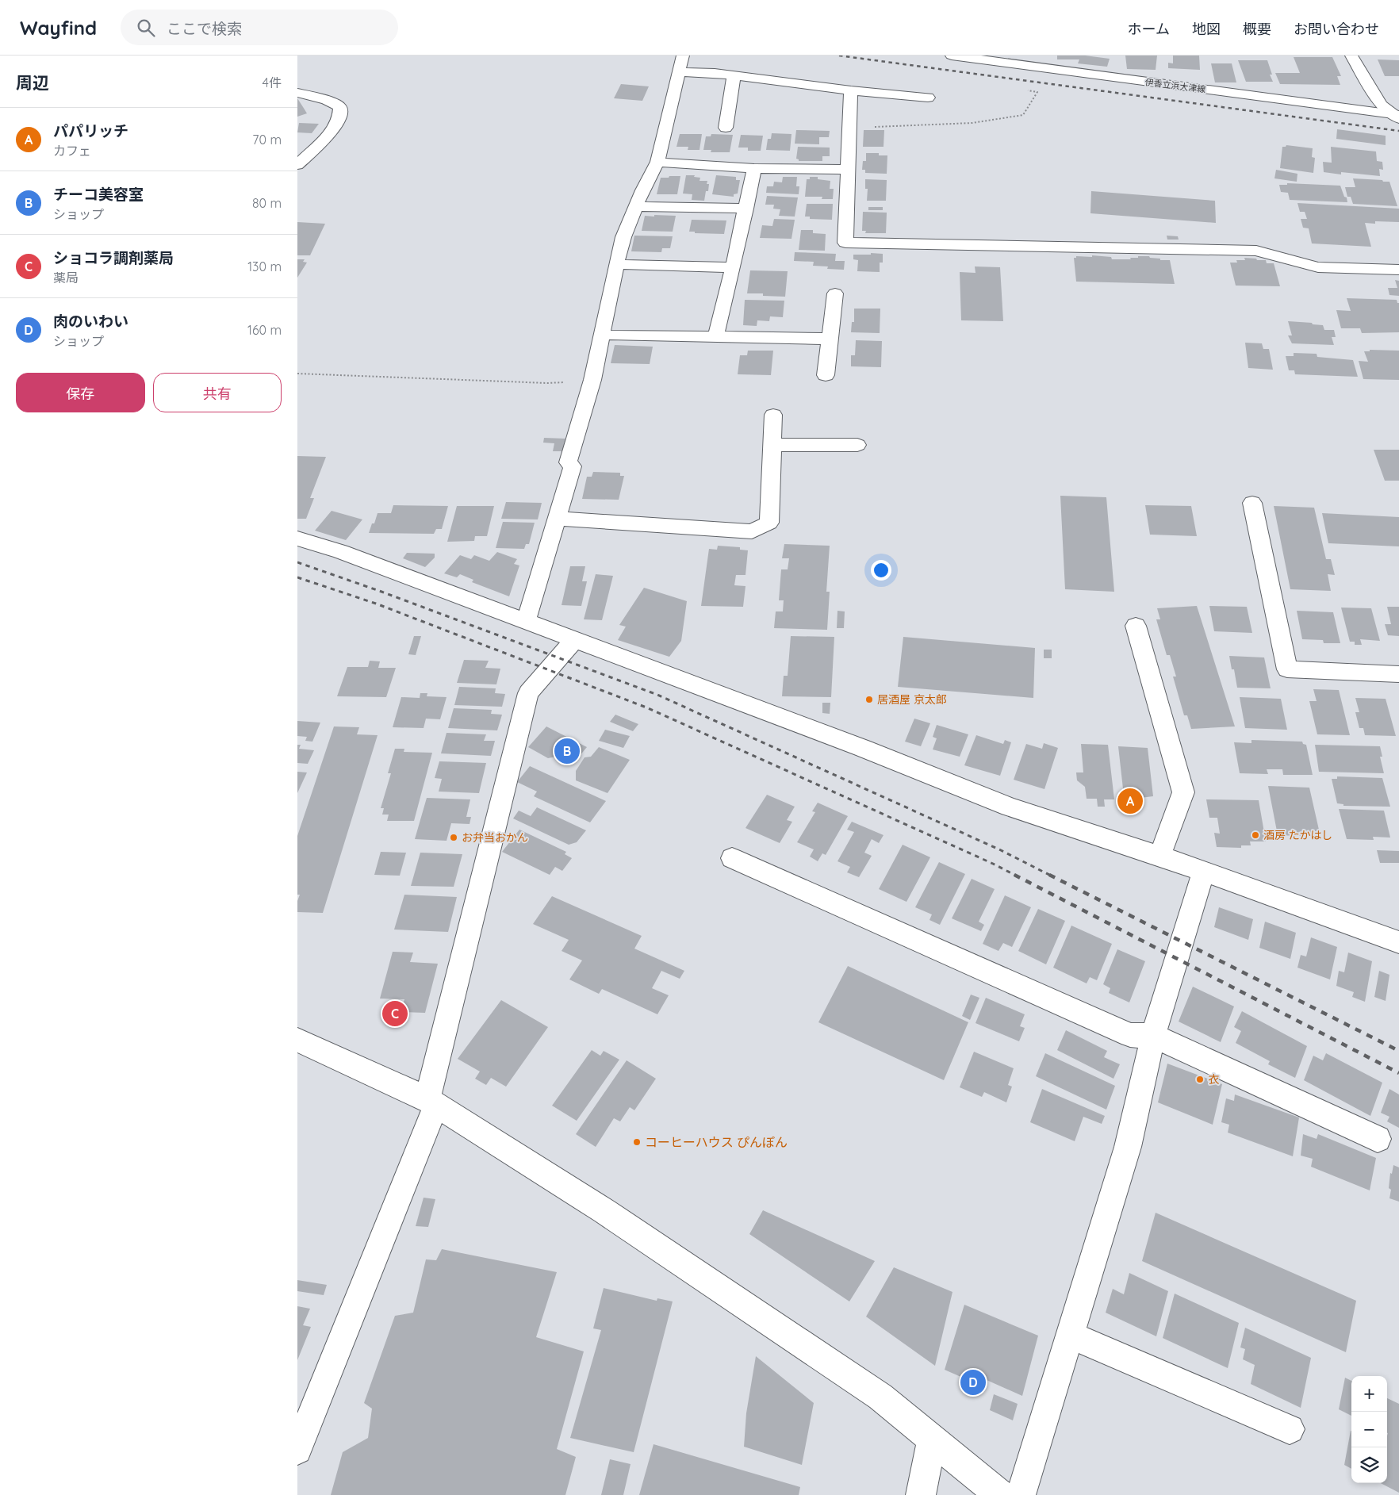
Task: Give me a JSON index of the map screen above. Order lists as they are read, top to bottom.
{
  "streets": {
    "street": ["伊香立浜大津線"]
  },
  "places": [
    "居酒屋 京太郎",
    "酒房 たかはし",
    "お弁当おかん",
    "衣",
    "コーヒーハウス ぴんぽん"
  ],
  "page": {
    "header": "Wayfind",
    "search": "ここで検索",
    "nav": [
      "ホーム",
      "地図",
      "概要",
      "お問い合わせ"
    ],
    "heading": ["周辺", "4件"],
    "list": [
      {
        "mark": "A",
        "name": "パパリッチ",
        "note": "カフェ",
        "value": "70 m"
      },
      {
        "mark": "B",
        "name": "チーコ美容室",
        "note": "ショップ",
        "value": "80 m"
      },
      {
        "mark": "C",
        "name": "ショコラ調剤薬局",
        "note": "薬局",
        "value": "130 m"
      },
      {
        "mark": "D",
        "name": "肉のいわい",
        "note": "ショップ",
        "value": "160 m"
      }
    ],
    "buttons": ["保存", "共有"],
    "pins": [
      "B",
      "A",
      "C",
      "D"
    ],
    "map_buttons": ["+", "−"]
  }
}
